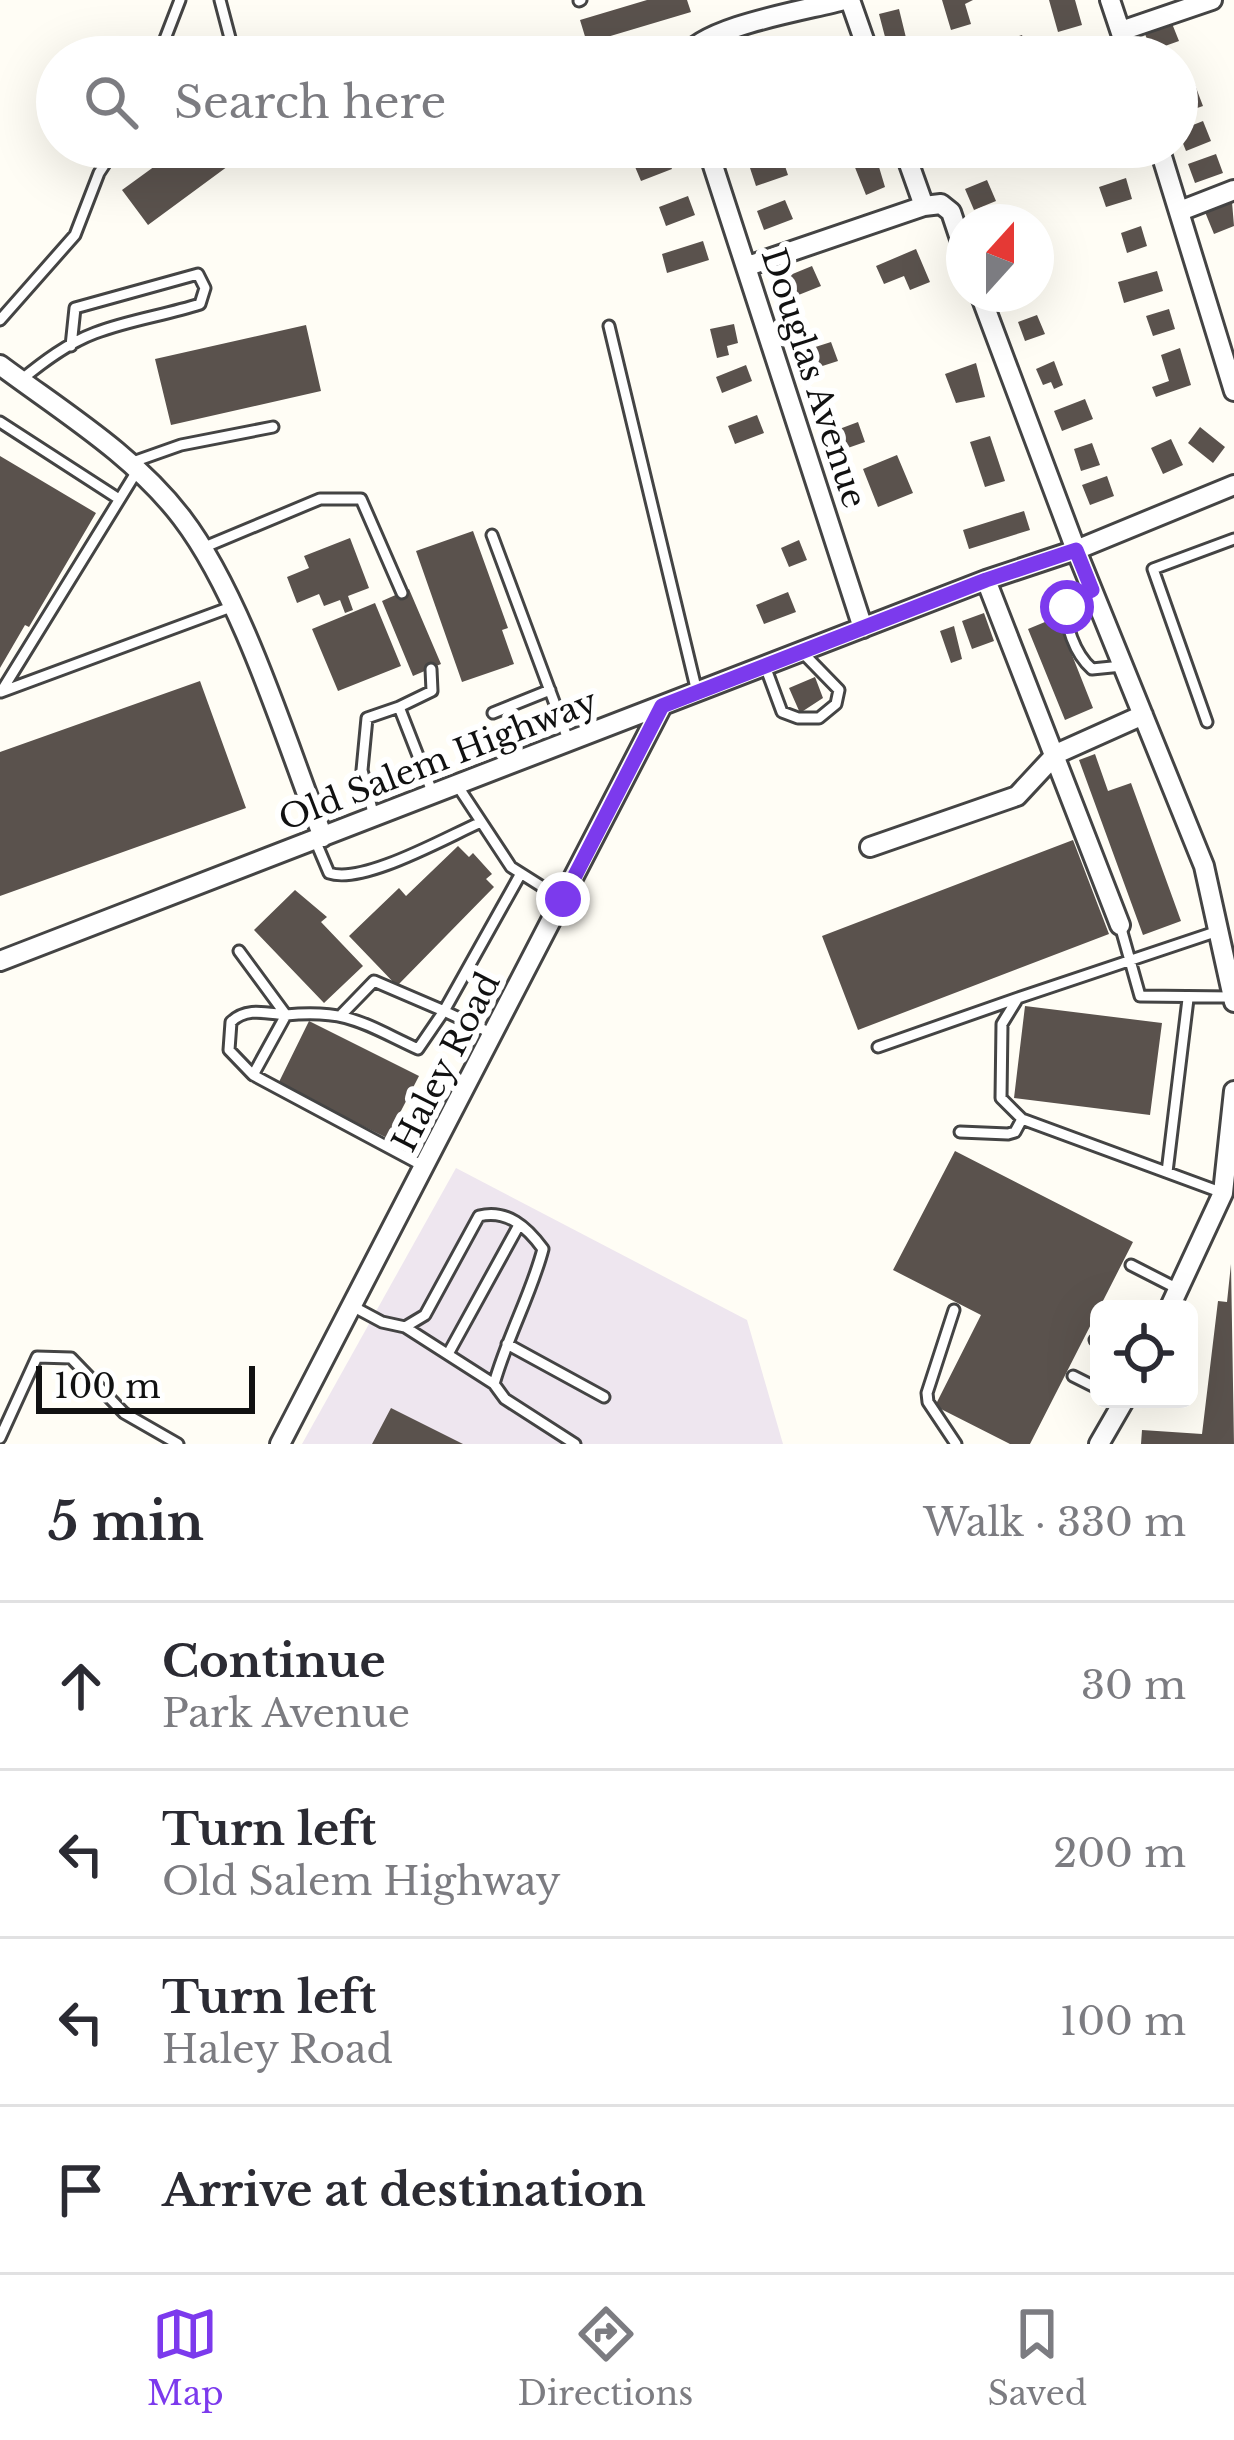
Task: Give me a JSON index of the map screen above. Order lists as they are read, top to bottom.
{
  "streets": {
    "street": ["Douglas Avenue", "Old Salem Highway", "Haley Road"]
  },
  "crossings": [
    ["Douglas Avenue", "Old Salem Highway"],
    ["Old Salem Highway", "Haley Road"]
  ],
  "scale_bar": "100 m",
  "north": "top",
  "page": {
    "search": "Search here",
    "scale": "100 m",
    "heading": ["5 min", "Walk · 330 m"],
    "list": [
      ["Continue", "Park Avenue", "30 m"],
      ["Turn left", "Old Salem Highway", "200 m"],
      ["Turn left", "Haley Road", "100 m"],
      "Arrive at destination"
    ],
    "nav": ["Map", "Directions", "Saved"]
  }
}
